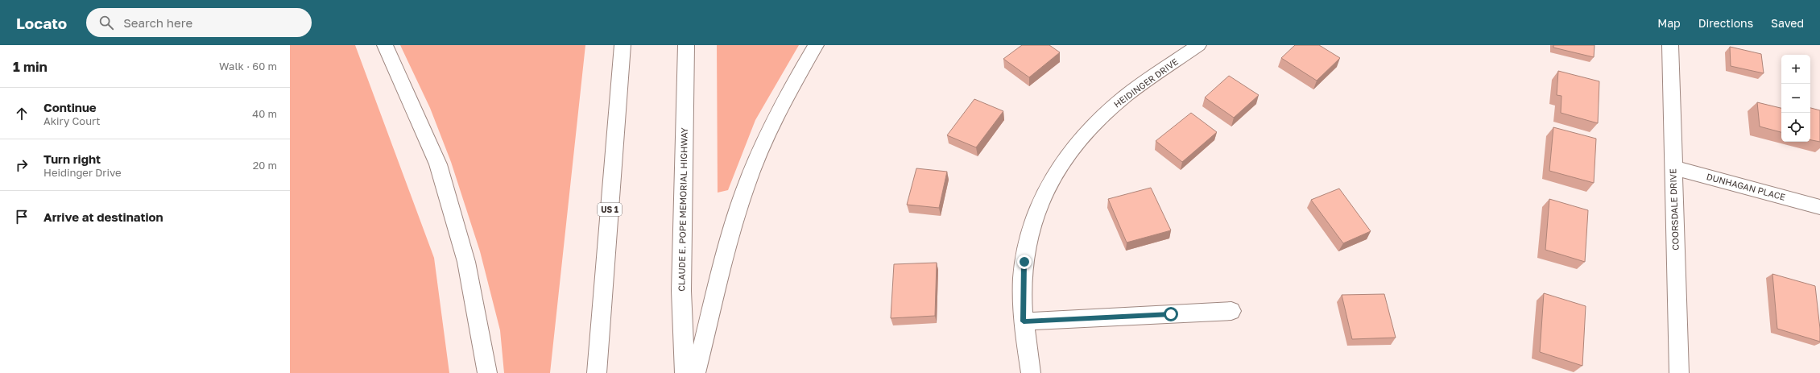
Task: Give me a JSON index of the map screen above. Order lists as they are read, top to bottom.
{
  "streets": {
    "main road": [
      "HEIDINGER DRIVE",
      "DUNHAGAN PLACE",
      "US 1",
      "CLAUDE E. POPE MEMORIAL HIGHWAY",
      "COORSDALE DRIVE"
    ]
  },
  "crossings": [
    ["DUNHAGAN PLACE", "COORSDALE DRIVE"]
  ],
  "page": {
    "header": "Locato",
    "search": "Search here",
    "nav": ["Map", "Directions", "Saved"],
    "heading": ["1 min", "Walk · 60 m"],
    "map_buttons": ["+", "−"],
    "list": [
      ["Continue", "Akiry Court", "40 m"],
      ["Turn right", "Heidinger Drive", "20 m"],
      "Arrive at destination"
    ]
  }
}
